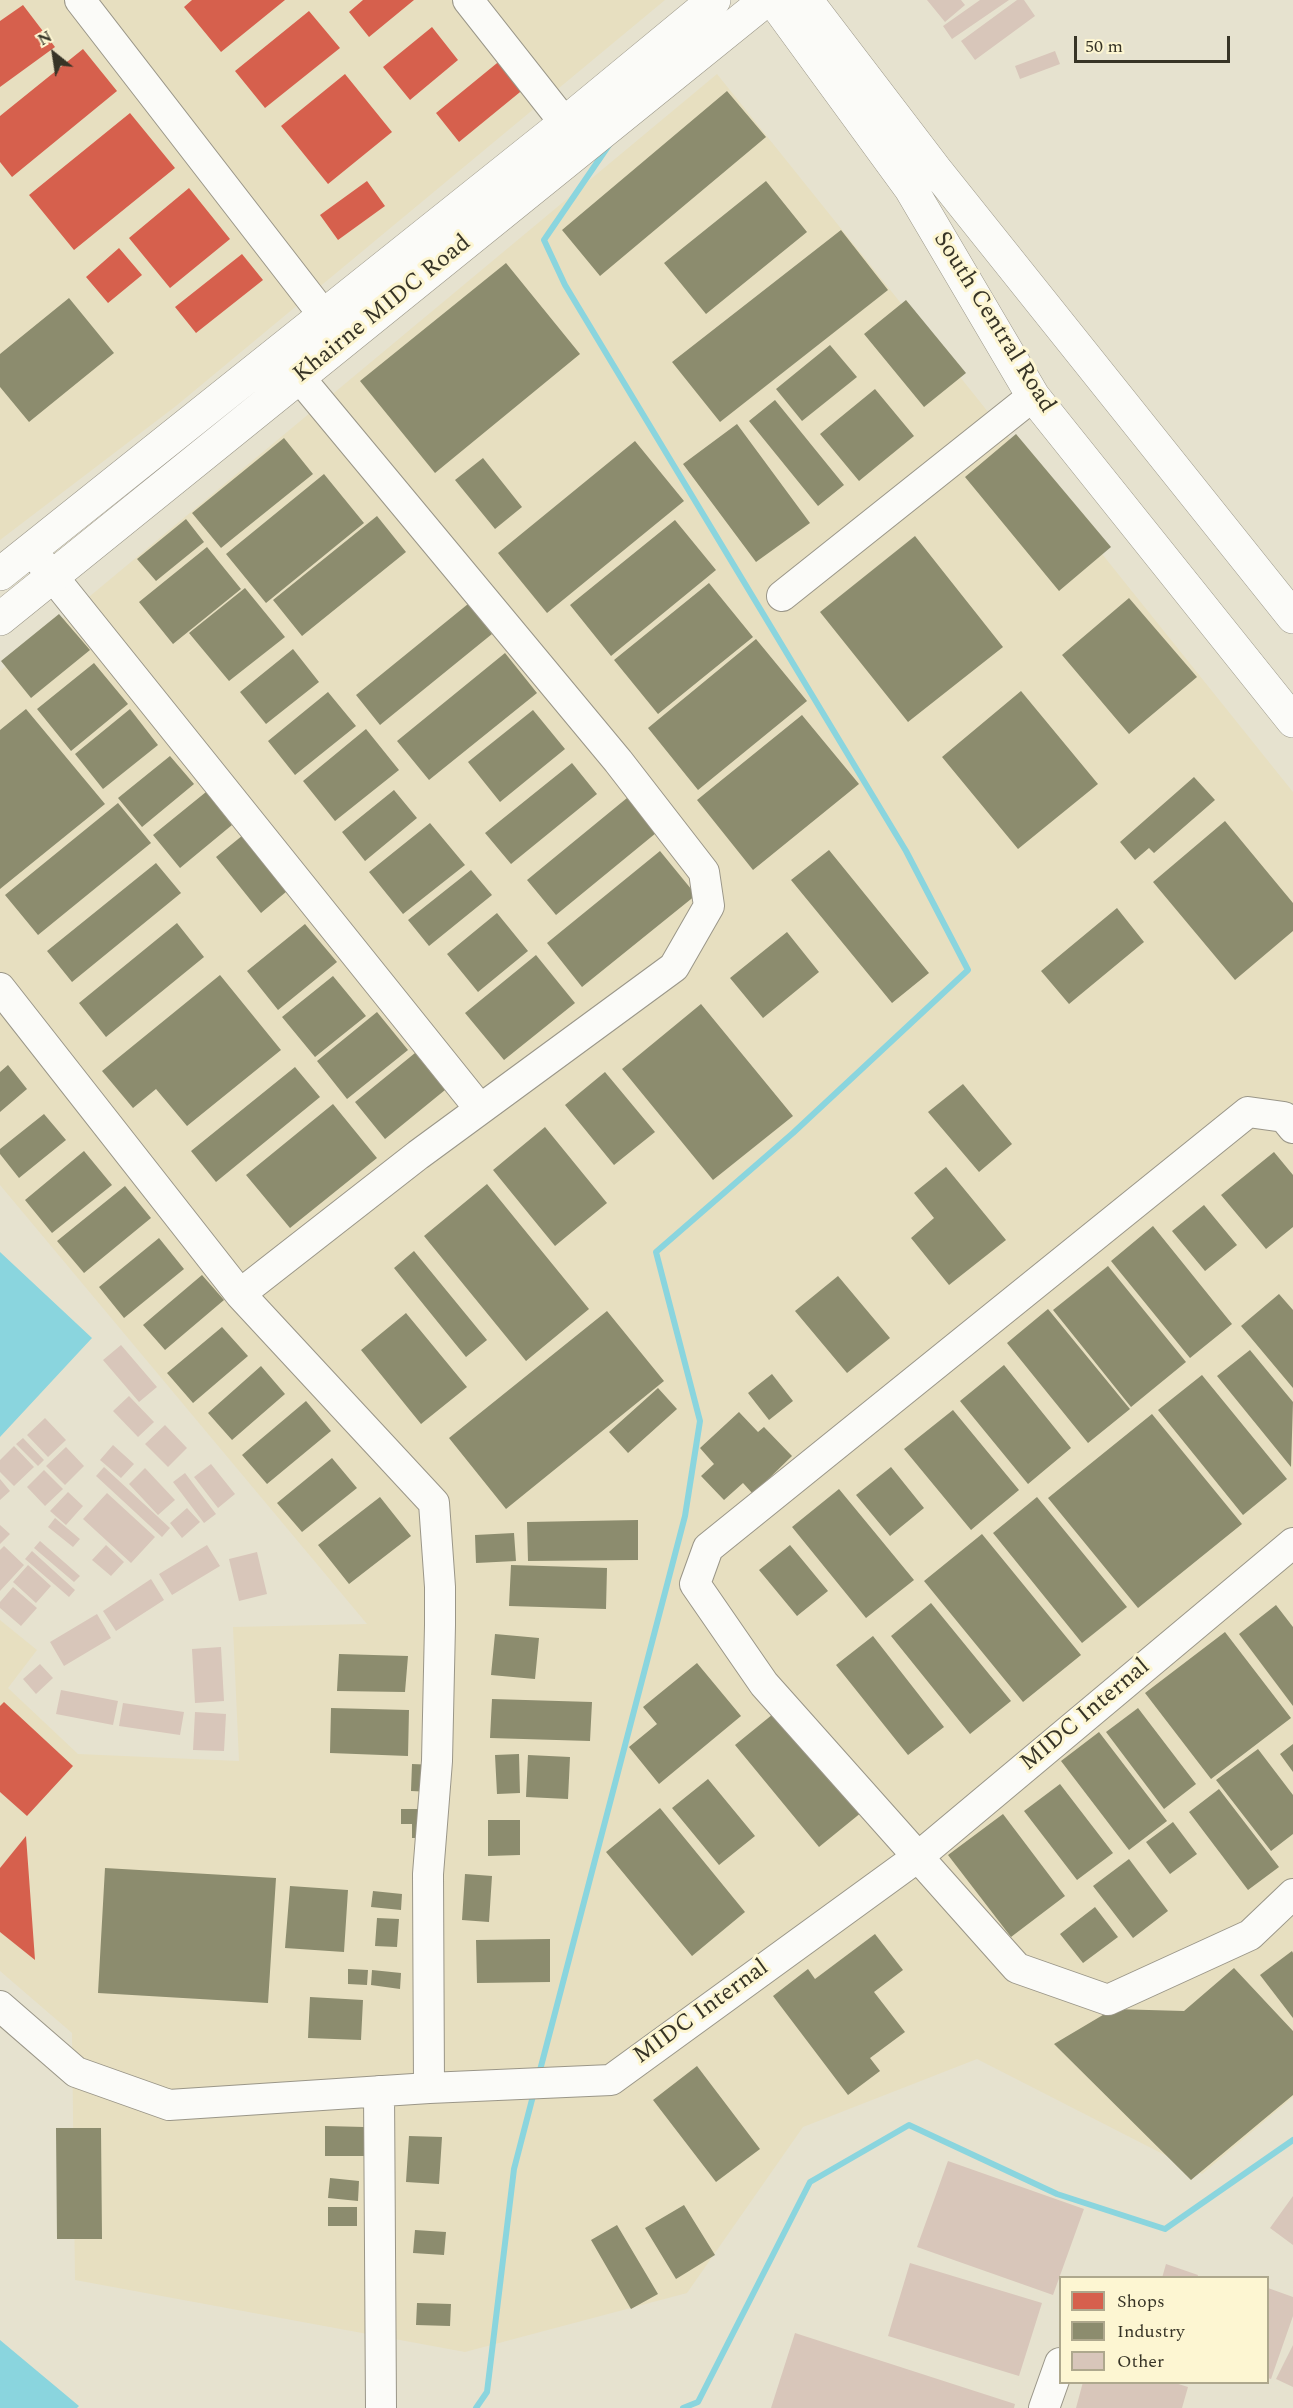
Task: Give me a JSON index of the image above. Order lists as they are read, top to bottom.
{
  "streets": {
    "main road": ["Khairne MIDC Road", "South Central Road"],
    "street": ["MIDC Internal"]
  },
  "legend": ["Shops", "Industry", "Other"],
  "scale_bar": "50 m",
  "north": "top left"
}
